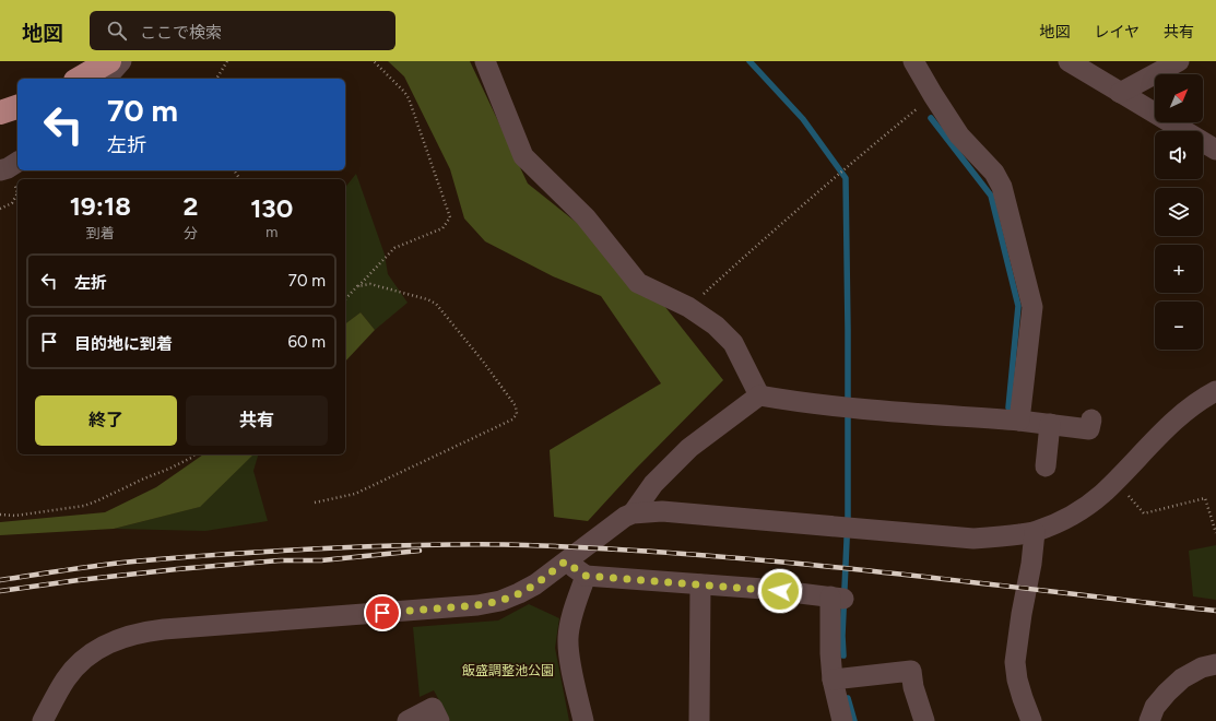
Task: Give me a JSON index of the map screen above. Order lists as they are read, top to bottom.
{
  "parks": ["飯盛調整池公園"],
  "north": "top right",
  "page": {
    "header": "地図",
    "search": "ここで検索",
    "nav": ["地図", "レイヤ", "共有"],
    "map_buttons": ["+", "−"],
    "turn": ["70 m", "左折"],
    "eta": [
      "19:18",
      "到着",
      "2",
      "分",
      "130",
      "m"
    ],
    "list": [
      {
        "name": "左折",
        "value": "70 m"
      },
      {
        "name": "目的地に到着",
        "value": "60 m"
      }
    ],
    "buttons": ["終了", "共有"]
  }
}
